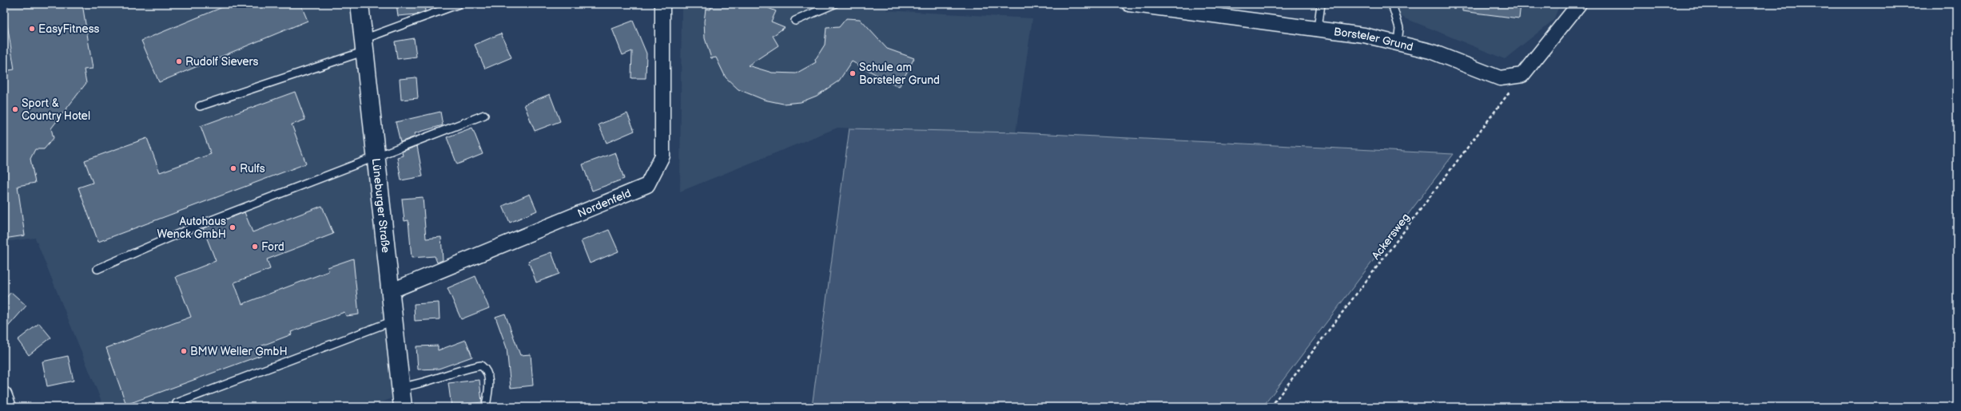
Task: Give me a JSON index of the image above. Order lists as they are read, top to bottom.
{
  "streets": {
    "main road": ["Lüneburger Straße"],
    "street": ["Borsteler Grund", "Nordenfeld"],
    "path": ["Ackersweg"]
  },
  "crossings": [
    ["Borsteler Grund", "Ackersweg"],
    ["Nordenfeld", "Lüneburger Straße"]
  ],
  "places": [
    "EasyFitness",
    "Rudolf Sievers",
    "Schule am Borsteler Grund",
    "Sport & Country Hotel",
    "Rulfs",
    "Autohaus Wenck GmbH",
    "Ford",
    "BMW Weller GmbH"
  ]
}
